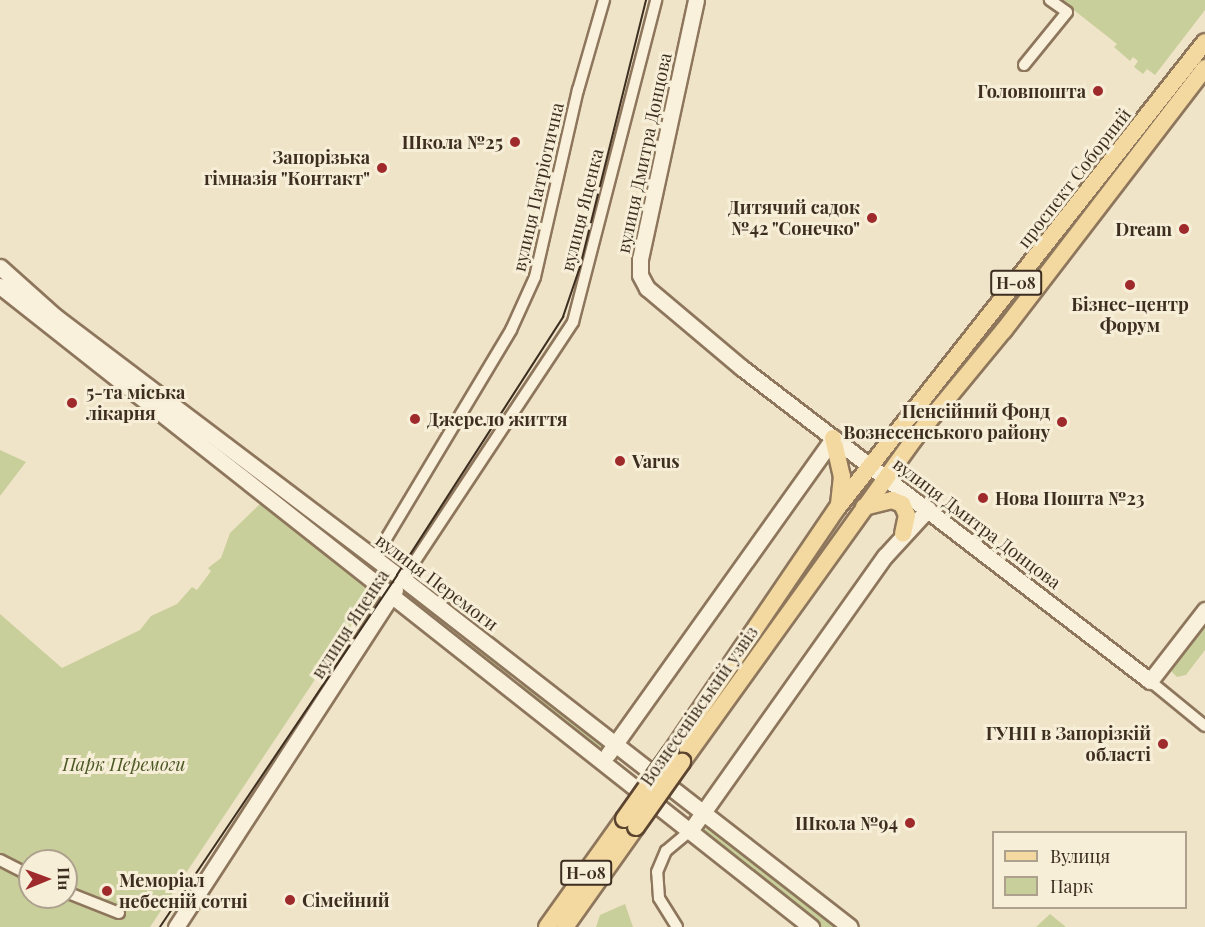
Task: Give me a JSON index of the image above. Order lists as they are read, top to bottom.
{
  "streets": {
    "main road": [
      "вулиця Дмитра Донцова",
      "проспект Соборний",
      "вулиця Яценка",
      "Н-08",
      "вулиця Перемоги",
      "Вознесенівський узвіз"
    ],
    "street": ["вулиця Патріотична"]
  },
  "crossings": [
    ["вулиця Дмитра Донцова", "проспект Соборний"],
    ["проспект Соборний", "Вознесенівський узвіз"],
    ["вулиця Патріотична", "вулиця Перемоги"],
    ["вулиця Яценка", "вулиця Перемоги"]
  ],
  "parks": ["Парк Перемоги"],
  "places": [
    "Головпошта",
    "Школа №25",
    "Запорізька гімназія \"Контакт\"",
    "Дитячий садок №42 \"Сонечко\"",
    "Dream",
    "Бізнес-центр Форум",
    "5-та міська лікарня",
    "Джерело життя",
    "Пенсійний Фонд Вознесенського району",
    "Varus",
    "Нова Пошта №23",
    "ГУНП в Запорізкій області",
    "Школа №94",
    "Меморіал небесній сотні",
    "Сімейний"
  ],
  "legend": ["Вулиця", "Парк"],
  "north": "right"
}
